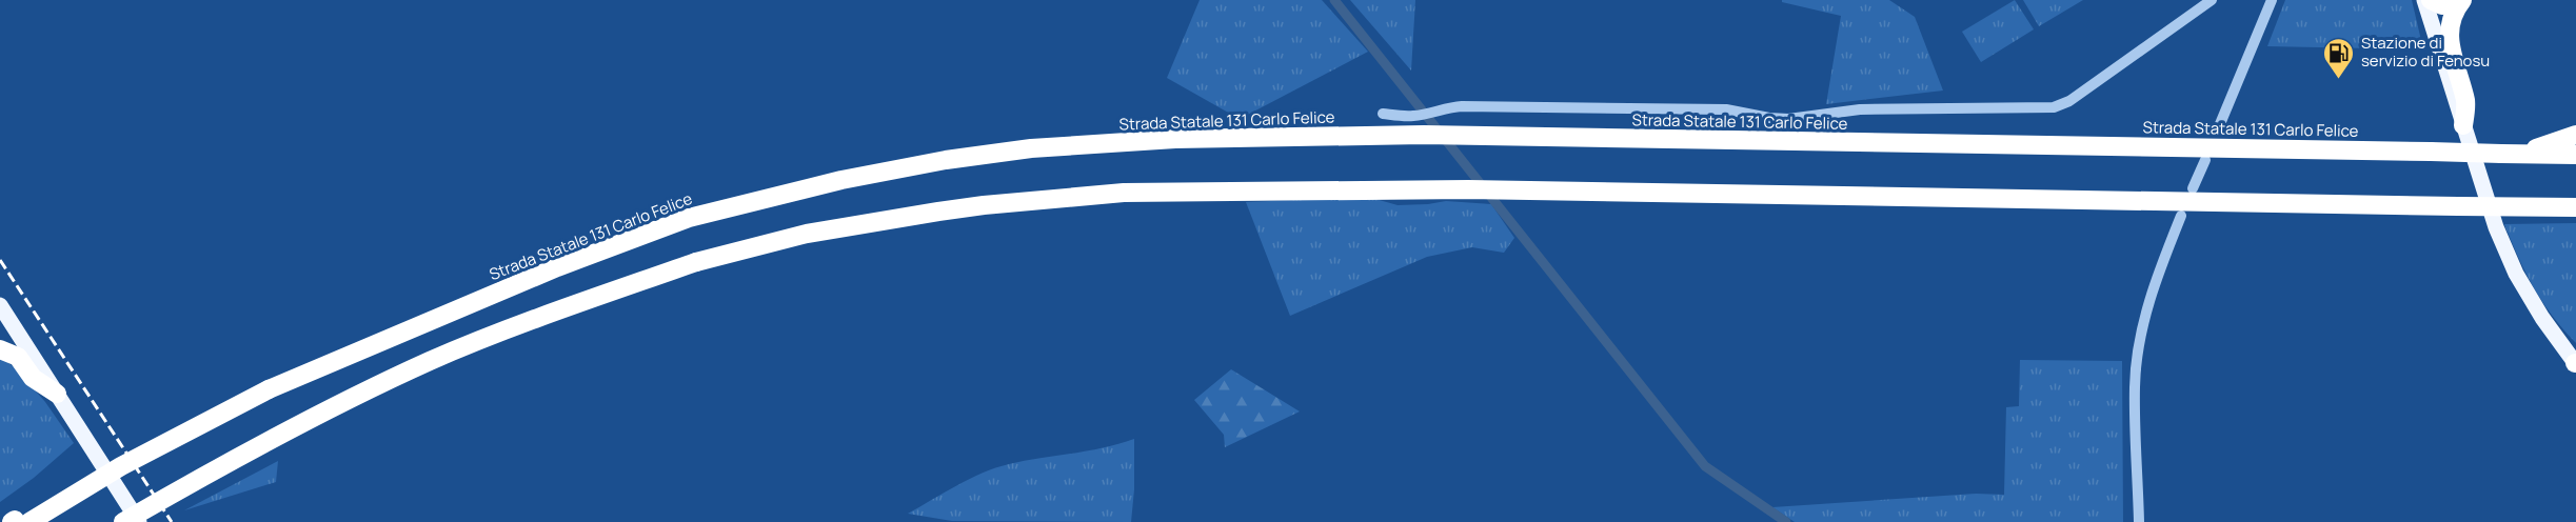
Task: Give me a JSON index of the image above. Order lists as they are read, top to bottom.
{
  "streets": {
    "highway": ["Strada Statale 131 Carlo Felice"]
  },
  "places": {
    "fuel station": ["Stazione di servizio di Fenosu"]
  }
}
